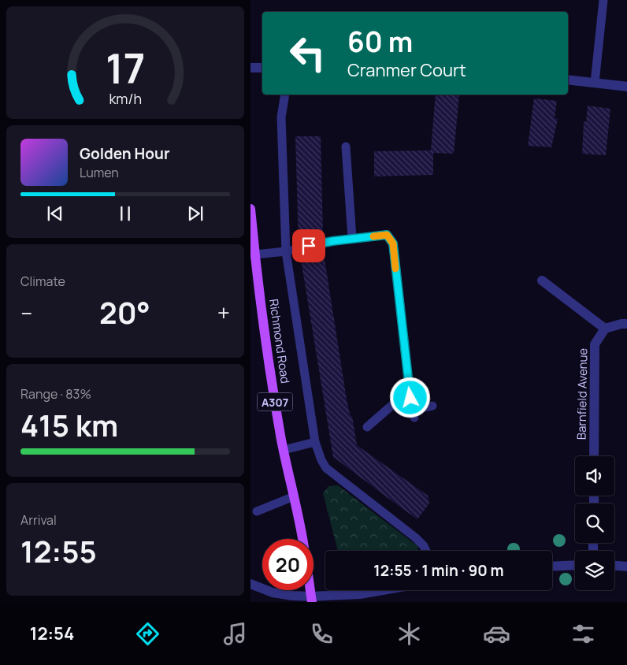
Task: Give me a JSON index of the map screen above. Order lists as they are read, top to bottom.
{
  "streets": {
    "main road": ["Richmond Road", "A307"],
    "street": ["Barnfield Avenue"]
  },
  "crossings": [
    ["Richmond Road", "A307"]
  ],
  "page": {
    "turn": ["60 m", "Cranmer Court"],
    "song": ["Golden Hour", "Lumen"],
    "tile": [
      "Climate",
      ["Range · 83%", "415 km"],
      ["Arrival", "12:55"]
    ],
    "heat": ["−", "20°", "+"],
    "limit": "20",
    "trip": "12:55 · 1 min · 90 m",
    "tabs": "12:54",
    "gauge": ["17", "km/h"]
  }
}
